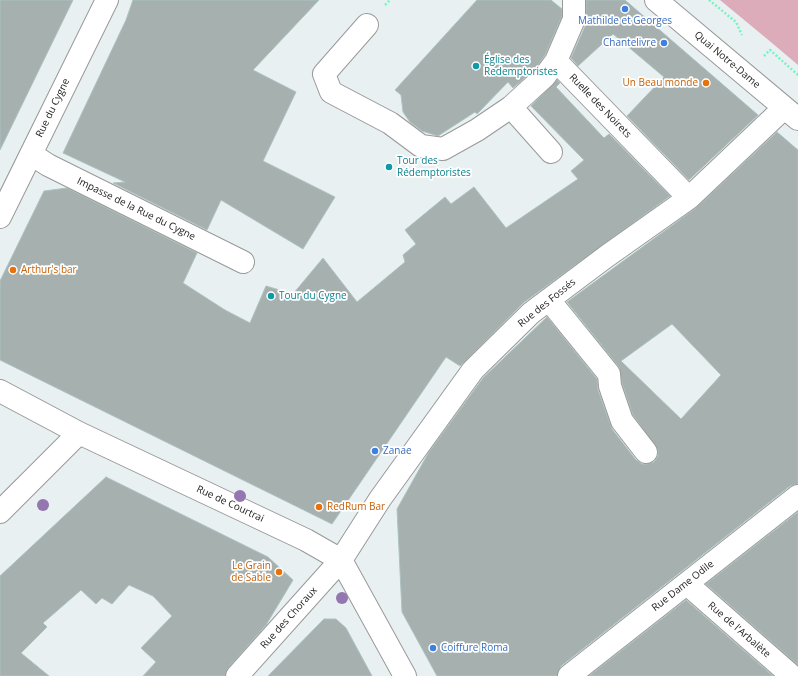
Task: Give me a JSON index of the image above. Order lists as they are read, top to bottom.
{
  "streets": {
    "street": [
      "Quai Notre-Dame",
      "Ruelle des Noirets",
      "Rue du Cygne",
      "Impasse de la Rue du Cygne",
      "Rue des Fossés",
      "Rue de Courtrai",
      "Rue Dame Odile",
      "Rue des Choraux",
      "Rue de l'Arbalète"
    ]
  },
  "crossings": [
    ["Quai Notre-Dame", "Rue des Fossés"],
    ["Ruelle des Noirets", "Rue des Fossés"],
    ["Rue du Cygne", "Impasse de la Rue du Cygne"],
    ["Rue des Fossés", "Rue de Courtrai"],
    ["Rue des Fossés", "Rue des Choraux"],
    ["Rue de Courtrai", "Rue des Choraux"],
    ["Rue Dame Odile", "Rue de l'Arbalète"]
  ],
  "places": [
    "Mathilde et Georges",
    "Chantelivre",
    "Église des Redemptoristes",
    "Un Beau monde",
    "Tour des Rédemptoristes",
    "Arthur's bar",
    "Tour du Cygne",
    "Zanae",
    "RedRum Bar",
    "Le Grain de Sable",
    "Coiffure Roma"
  ]
}
